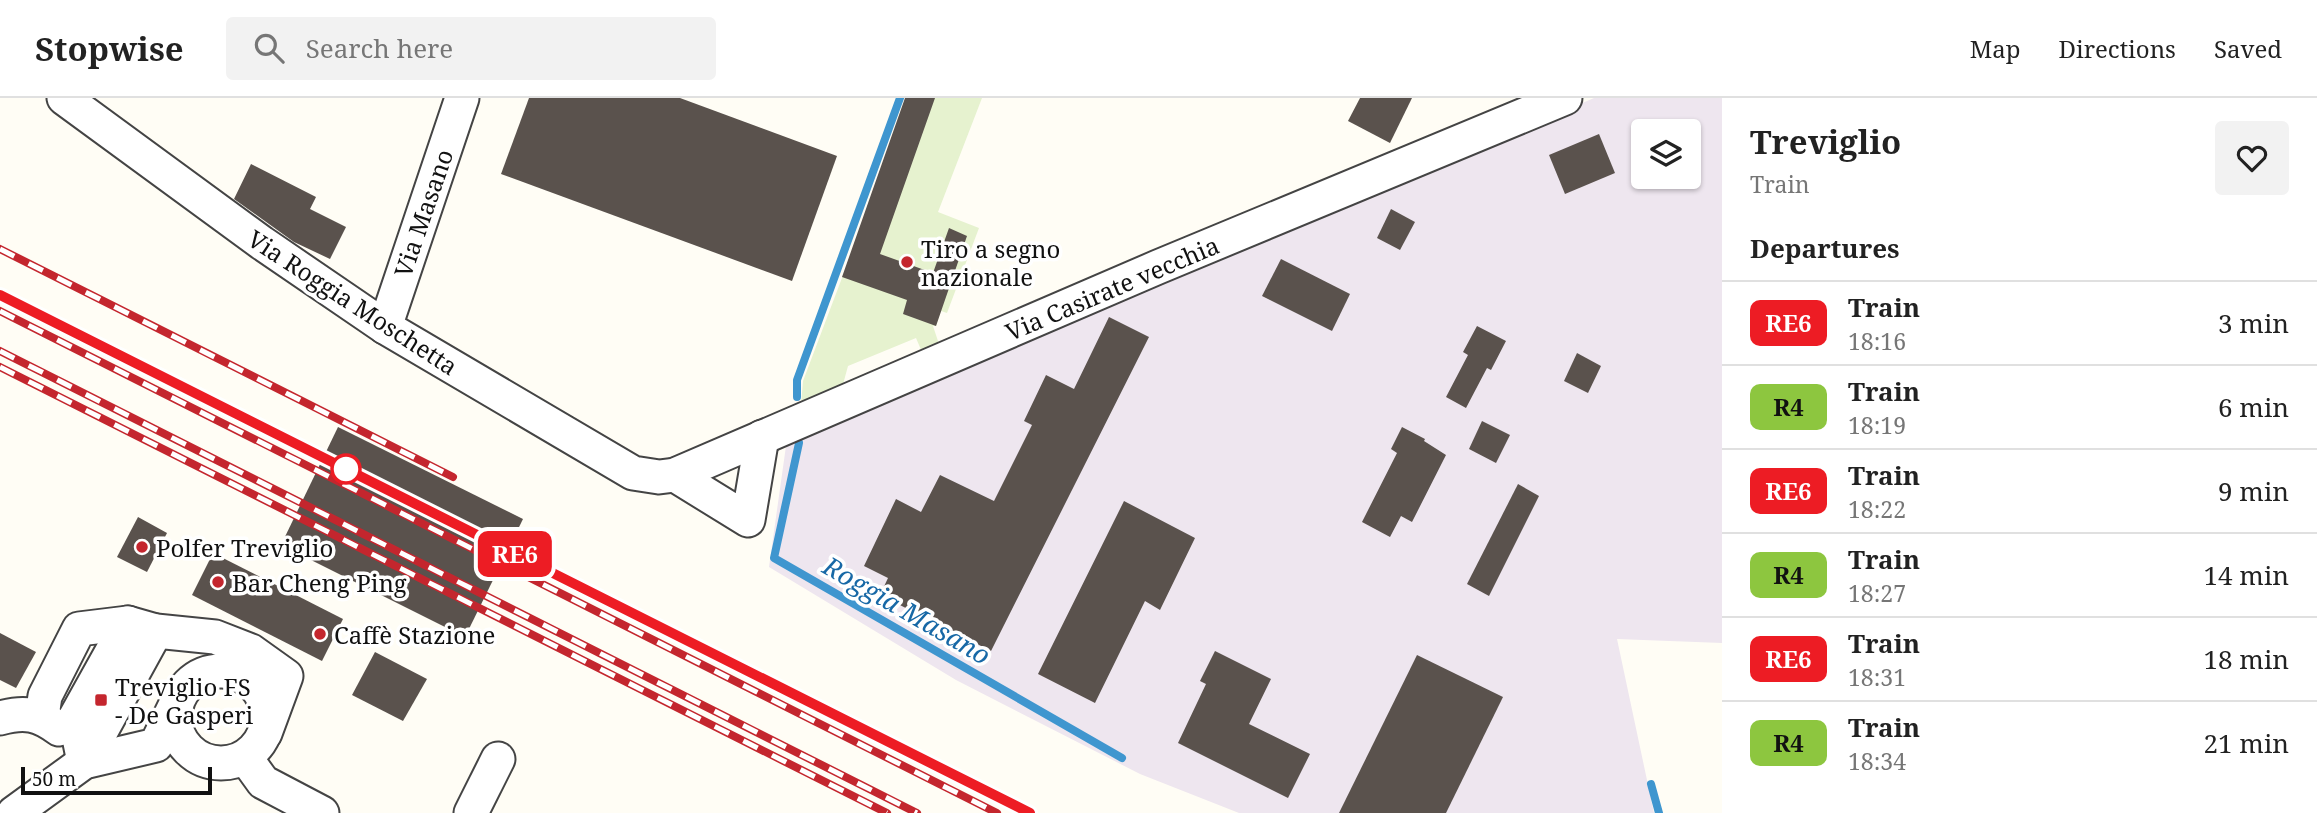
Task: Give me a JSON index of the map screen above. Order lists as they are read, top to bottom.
{
  "streets": {
    "street": ["Via Masano", "Via Casirate vecchia", "Via Roggia Moschetta"]
  },
  "crossings": [
    ["Via Masano", "Via Roggia Moschetta"],
    ["Via Casirate vecchia", "Via Roggia Moschetta"]
  ],
  "water": ["Roggia Masano"],
  "places": {
    "other": [
      "Tiro a segno nazionale",
      "Polfer Treviglio",
      "Bar Cheng Ping",
      "Caffè Stazione"
    ],
    "transit": ["Treviglio FS - De Gasperi"]
  },
  "scale_bar": "50 m",
  "page": {
    "header": "Stopwise",
    "search": "Search here",
    "nav": ["Map", "Directions", "Saved"],
    "on_map": "RE6",
    "heading": [
      ["Treviglio", "Train"],
      "Departures"
    ],
    "list": [
      {
        "mark": "RE6",
        "name": "Train",
        "note": "18:16",
        "value": "3 min"
      },
      {
        "mark": "R4",
        "name": "Train",
        "note": "18:19",
        "value": "6 min"
      },
      {
        "mark": "RE6",
        "name": "Train",
        "note": "18:22",
        "value": "9 min"
      },
      {
        "mark": "R4",
        "name": "Train",
        "note": "18:27",
        "value": "14 min"
      },
      {
        "mark": "RE6",
        "name": "Train",
        "note": "18:31",
        "value": "18 min"
      },
      {
        "mark": "R4",
        "name": "Train",
        "note": "18:34",
        "value": "21 min"
      }
    ],
    "scale": "50 m"
  }
}
